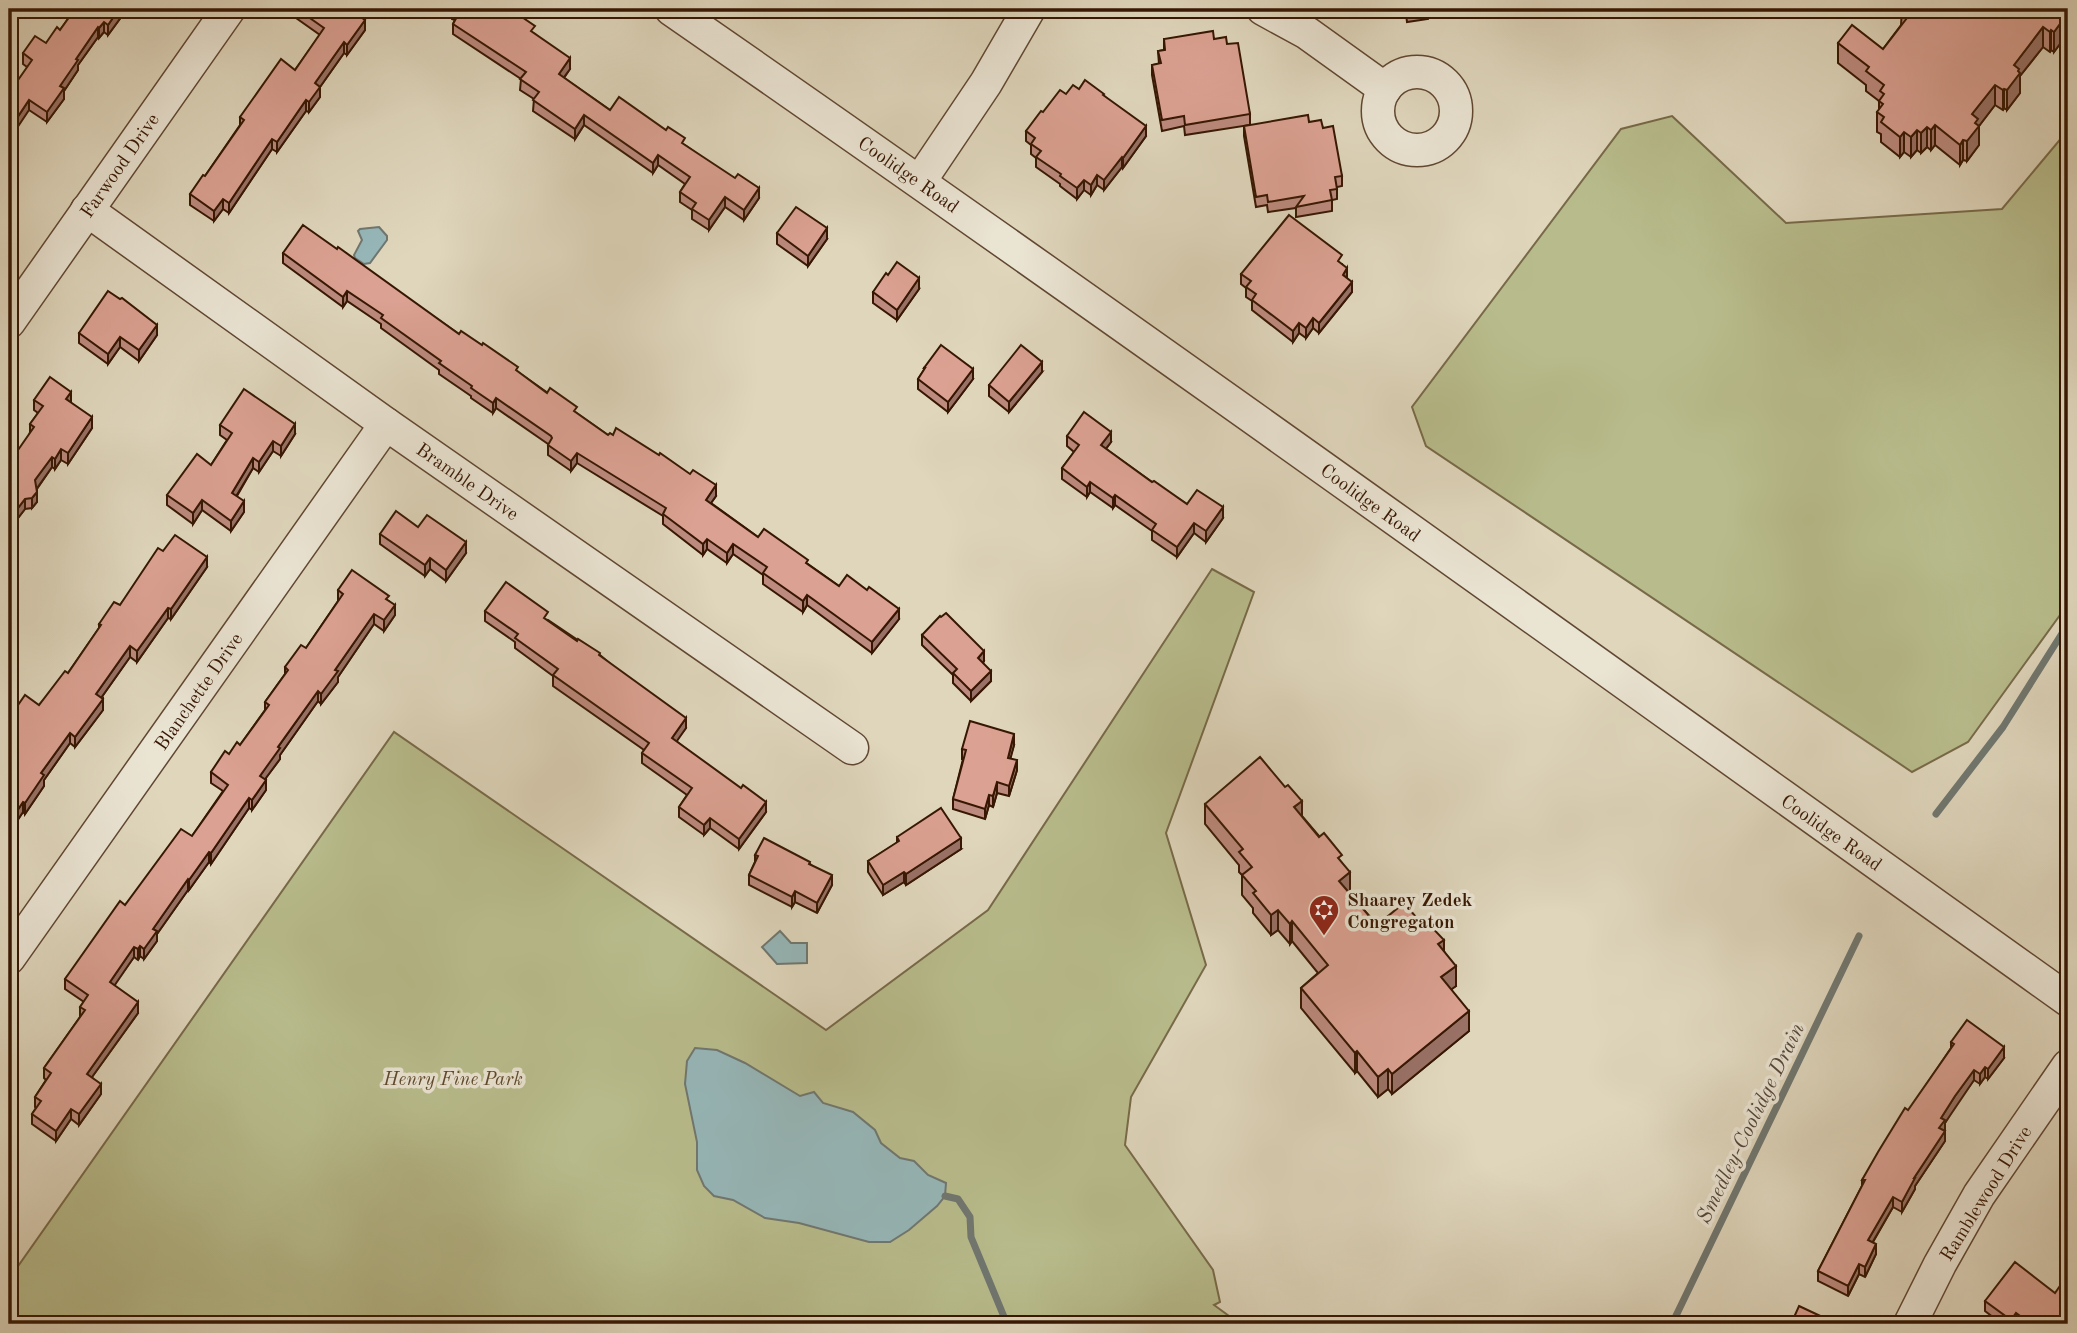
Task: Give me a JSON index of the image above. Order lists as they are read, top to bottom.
{
  "streets": {
    "street": [
      "Farwood Drive",
      "Coolidge Road",
      "Bramble Drive",
      "Blanchette Drive",
      "Ramblewood Drive"
    ]
  },
  "crossings": [
    ["Farwood Drive", "Bramble Drive"],
    ["Bramble Drive", "Blanchette Drive"]
  ],
  "water": ["Smedley-Coolidge Drain"],
  "parks": ["Henry Fine Park"],
  "places": {
    "synagogue": ["Shaarey Zedek Congregaton"]
  }
}
